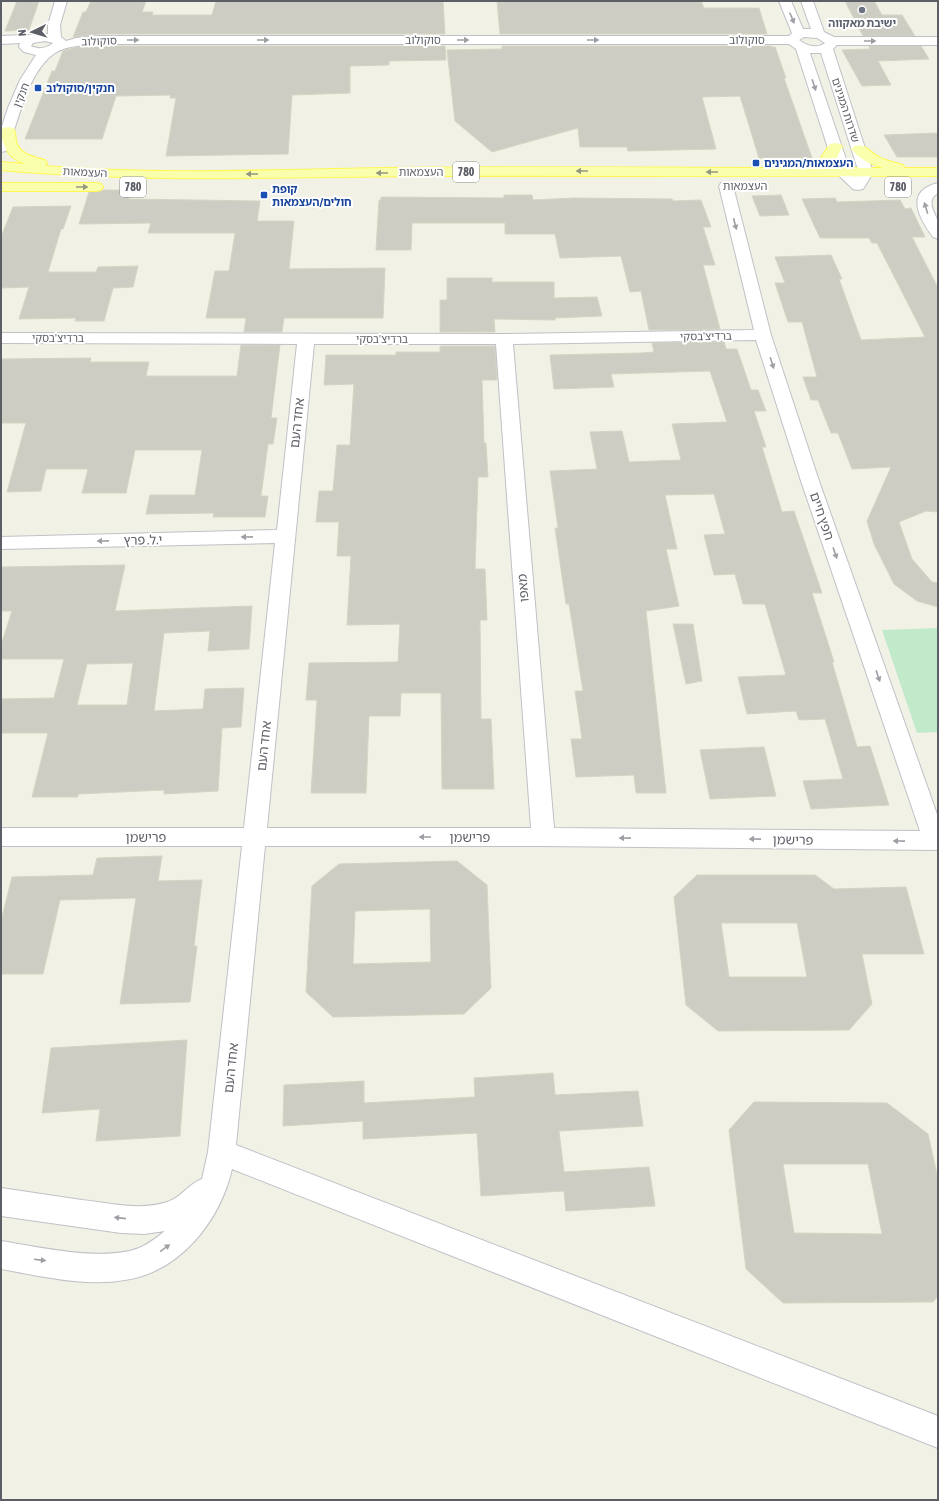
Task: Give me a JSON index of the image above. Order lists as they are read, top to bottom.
{
  "streets": {
    "main road": ["העצמאות", "780"],
    "street": [
      "סוקולוב",
      "חנקין",
      "שדרות המגינים",
      "ברדיצ'בסקי",
      "אחד העם",
      "חפץ חיים",
      "י.ל. פרץ",
      "מאפו",
      "פרישמן"
    ]
  },
  "crossings": [
    ["סוקולוב", "חנקין"],
    ["סוקולוב", "שדרות המגינים"],
    ["שדרות המגינים", "העצמאות"],
    ["ברדיצ'בסקי", "אחד העם"],
    ["ברדיצ'בסקי", "חפץ חיים"],
    ["ברדיצ'בסקי", "מאפו"],
    ["אחד העם", "י.ל. פרץ"],
    ["אחד העם", "פרישמן"],
    ["חפץ חיים", "פרישמן"],
    ["מאפו", "פרישמן"]
  ],
  "one_way": [
    "סוקולוב",
    "חפץ חיים",
    "י.ל. פרץ",
    "פרישמן"
  ],
  "places": {
    "other": ["ישיבת מאקווה"],
    "transit": ["חנקין/סוקולוב", "העצמאות/המגינים", "קופת חולים/העצמאות"]
  },
  "north": "left"
}
